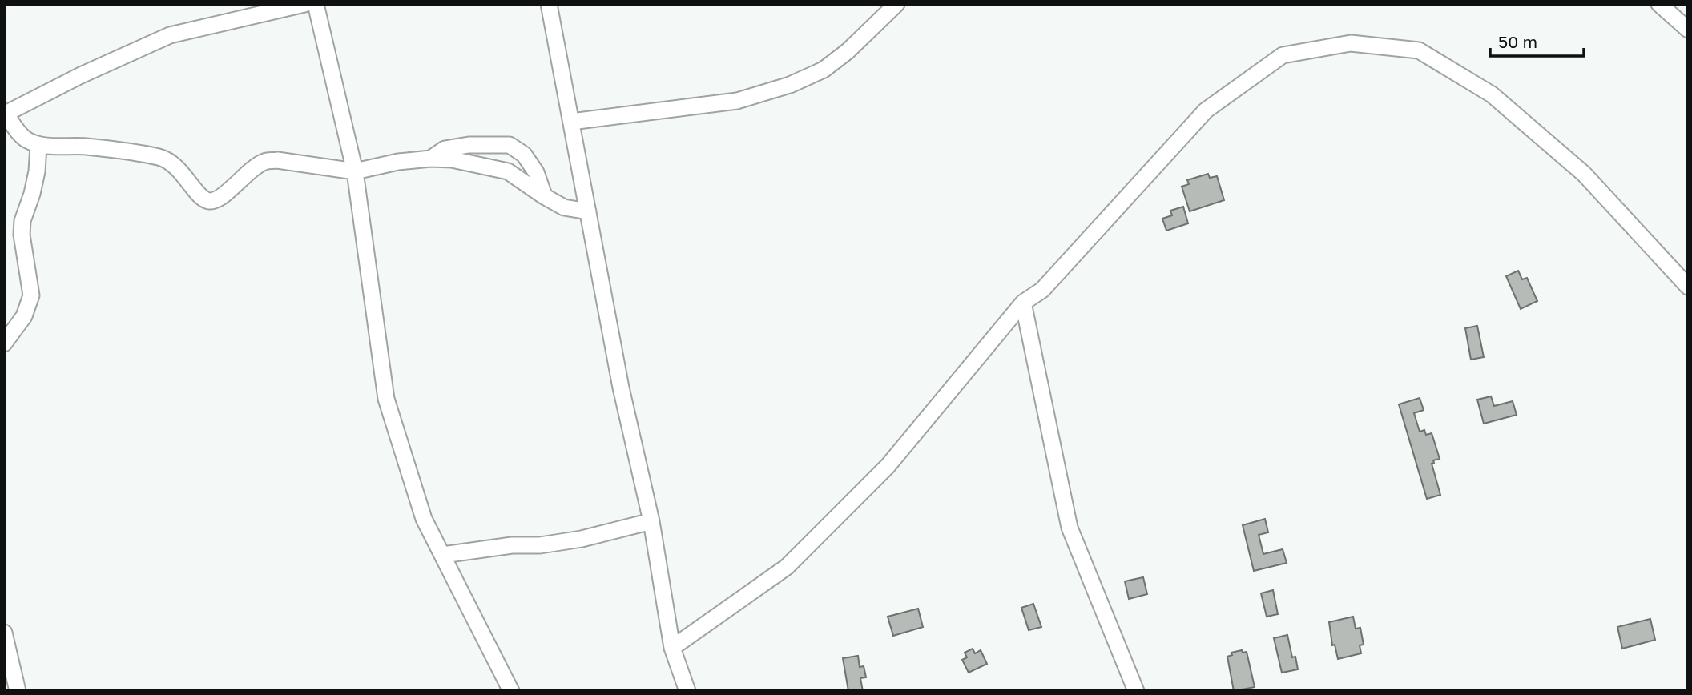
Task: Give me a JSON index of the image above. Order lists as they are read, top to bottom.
{
  "scale_bar": "50 m"
}
